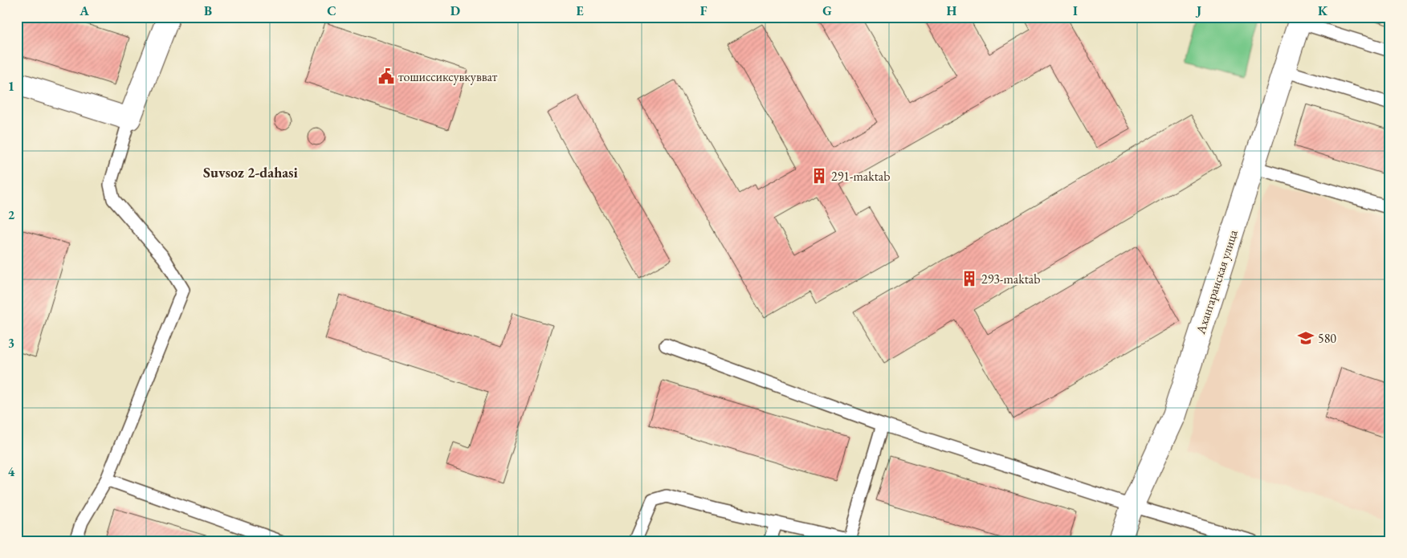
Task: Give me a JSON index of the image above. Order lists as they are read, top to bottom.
{
  "streets": {
    "street": ["Ахангаранская улица"]
  },
  "districts": ["Suvsoz 2-dahasi"],
  "places": {
    "public building": ["тошиссиксувкувват"],
    "building": ["291-maktab", "293-maktab"],
    "school or university": ["580"]
  },
  "grid": {
    "columns": [
      "A",
      "B",
      "C",
      "D",
      "E",
      "F",
      "G",
      "H",
      "I",
      "J",
      "K"
    ],
    "rows": [
      "1",
      "2",
      "3",
      "4"
    ]
  }
}
